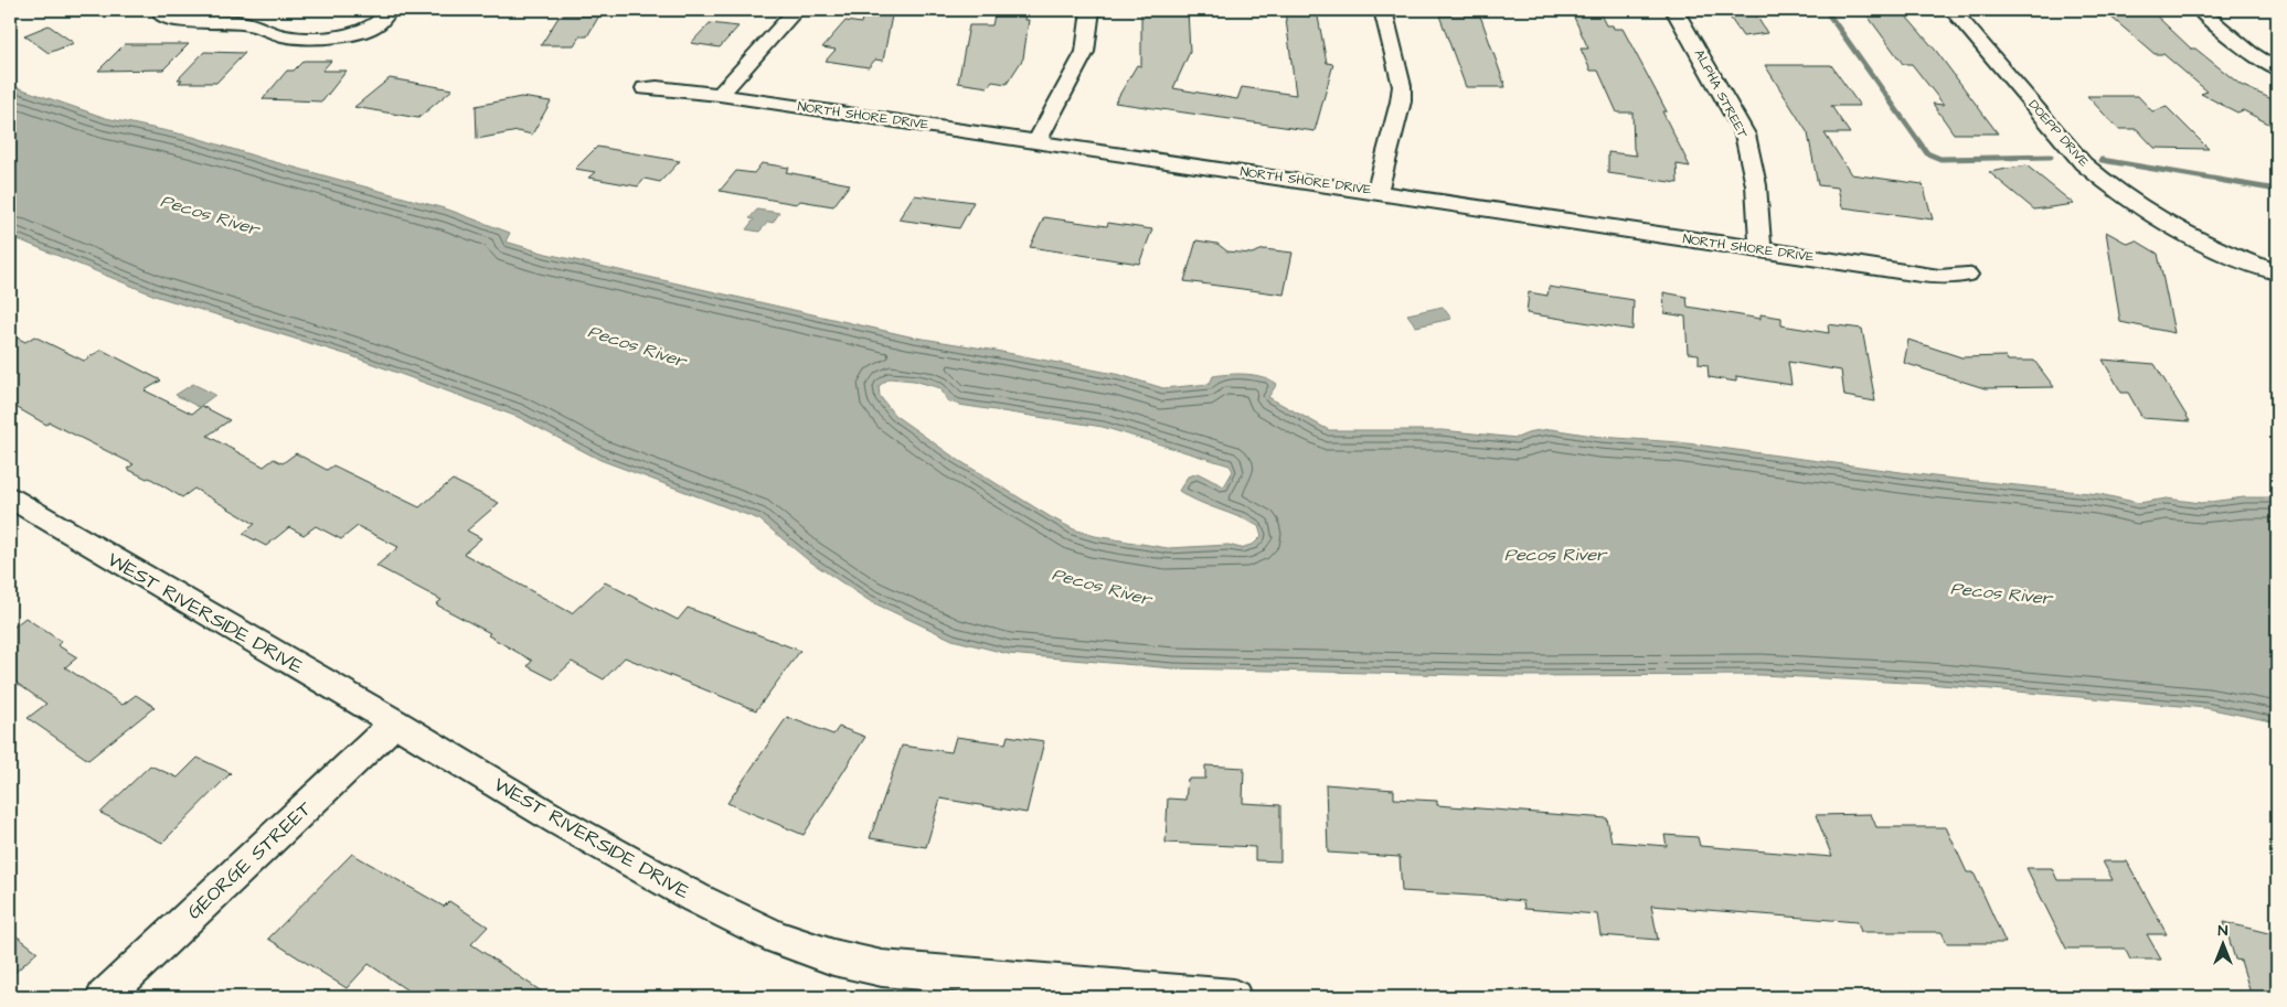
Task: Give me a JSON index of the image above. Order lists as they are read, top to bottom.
{
  "streets": {
    "street": [
      "ALPHA STREET",
      "NORTH SHORE DRIVE",
      "DOEPP DRIVE",
      "WEST RIVERSIDE DRIVE",
      "GEORGE STREET"
    ]
  },
  "crossings": [
    ["ALPHA STREET", "NORTH SHORE DRIVE"],
    ["WEST RIVERSIDE DRIVE", "GEORGE STREET"]
  ],
  "water": ["Pecos River"],
  "north": "top"
}
